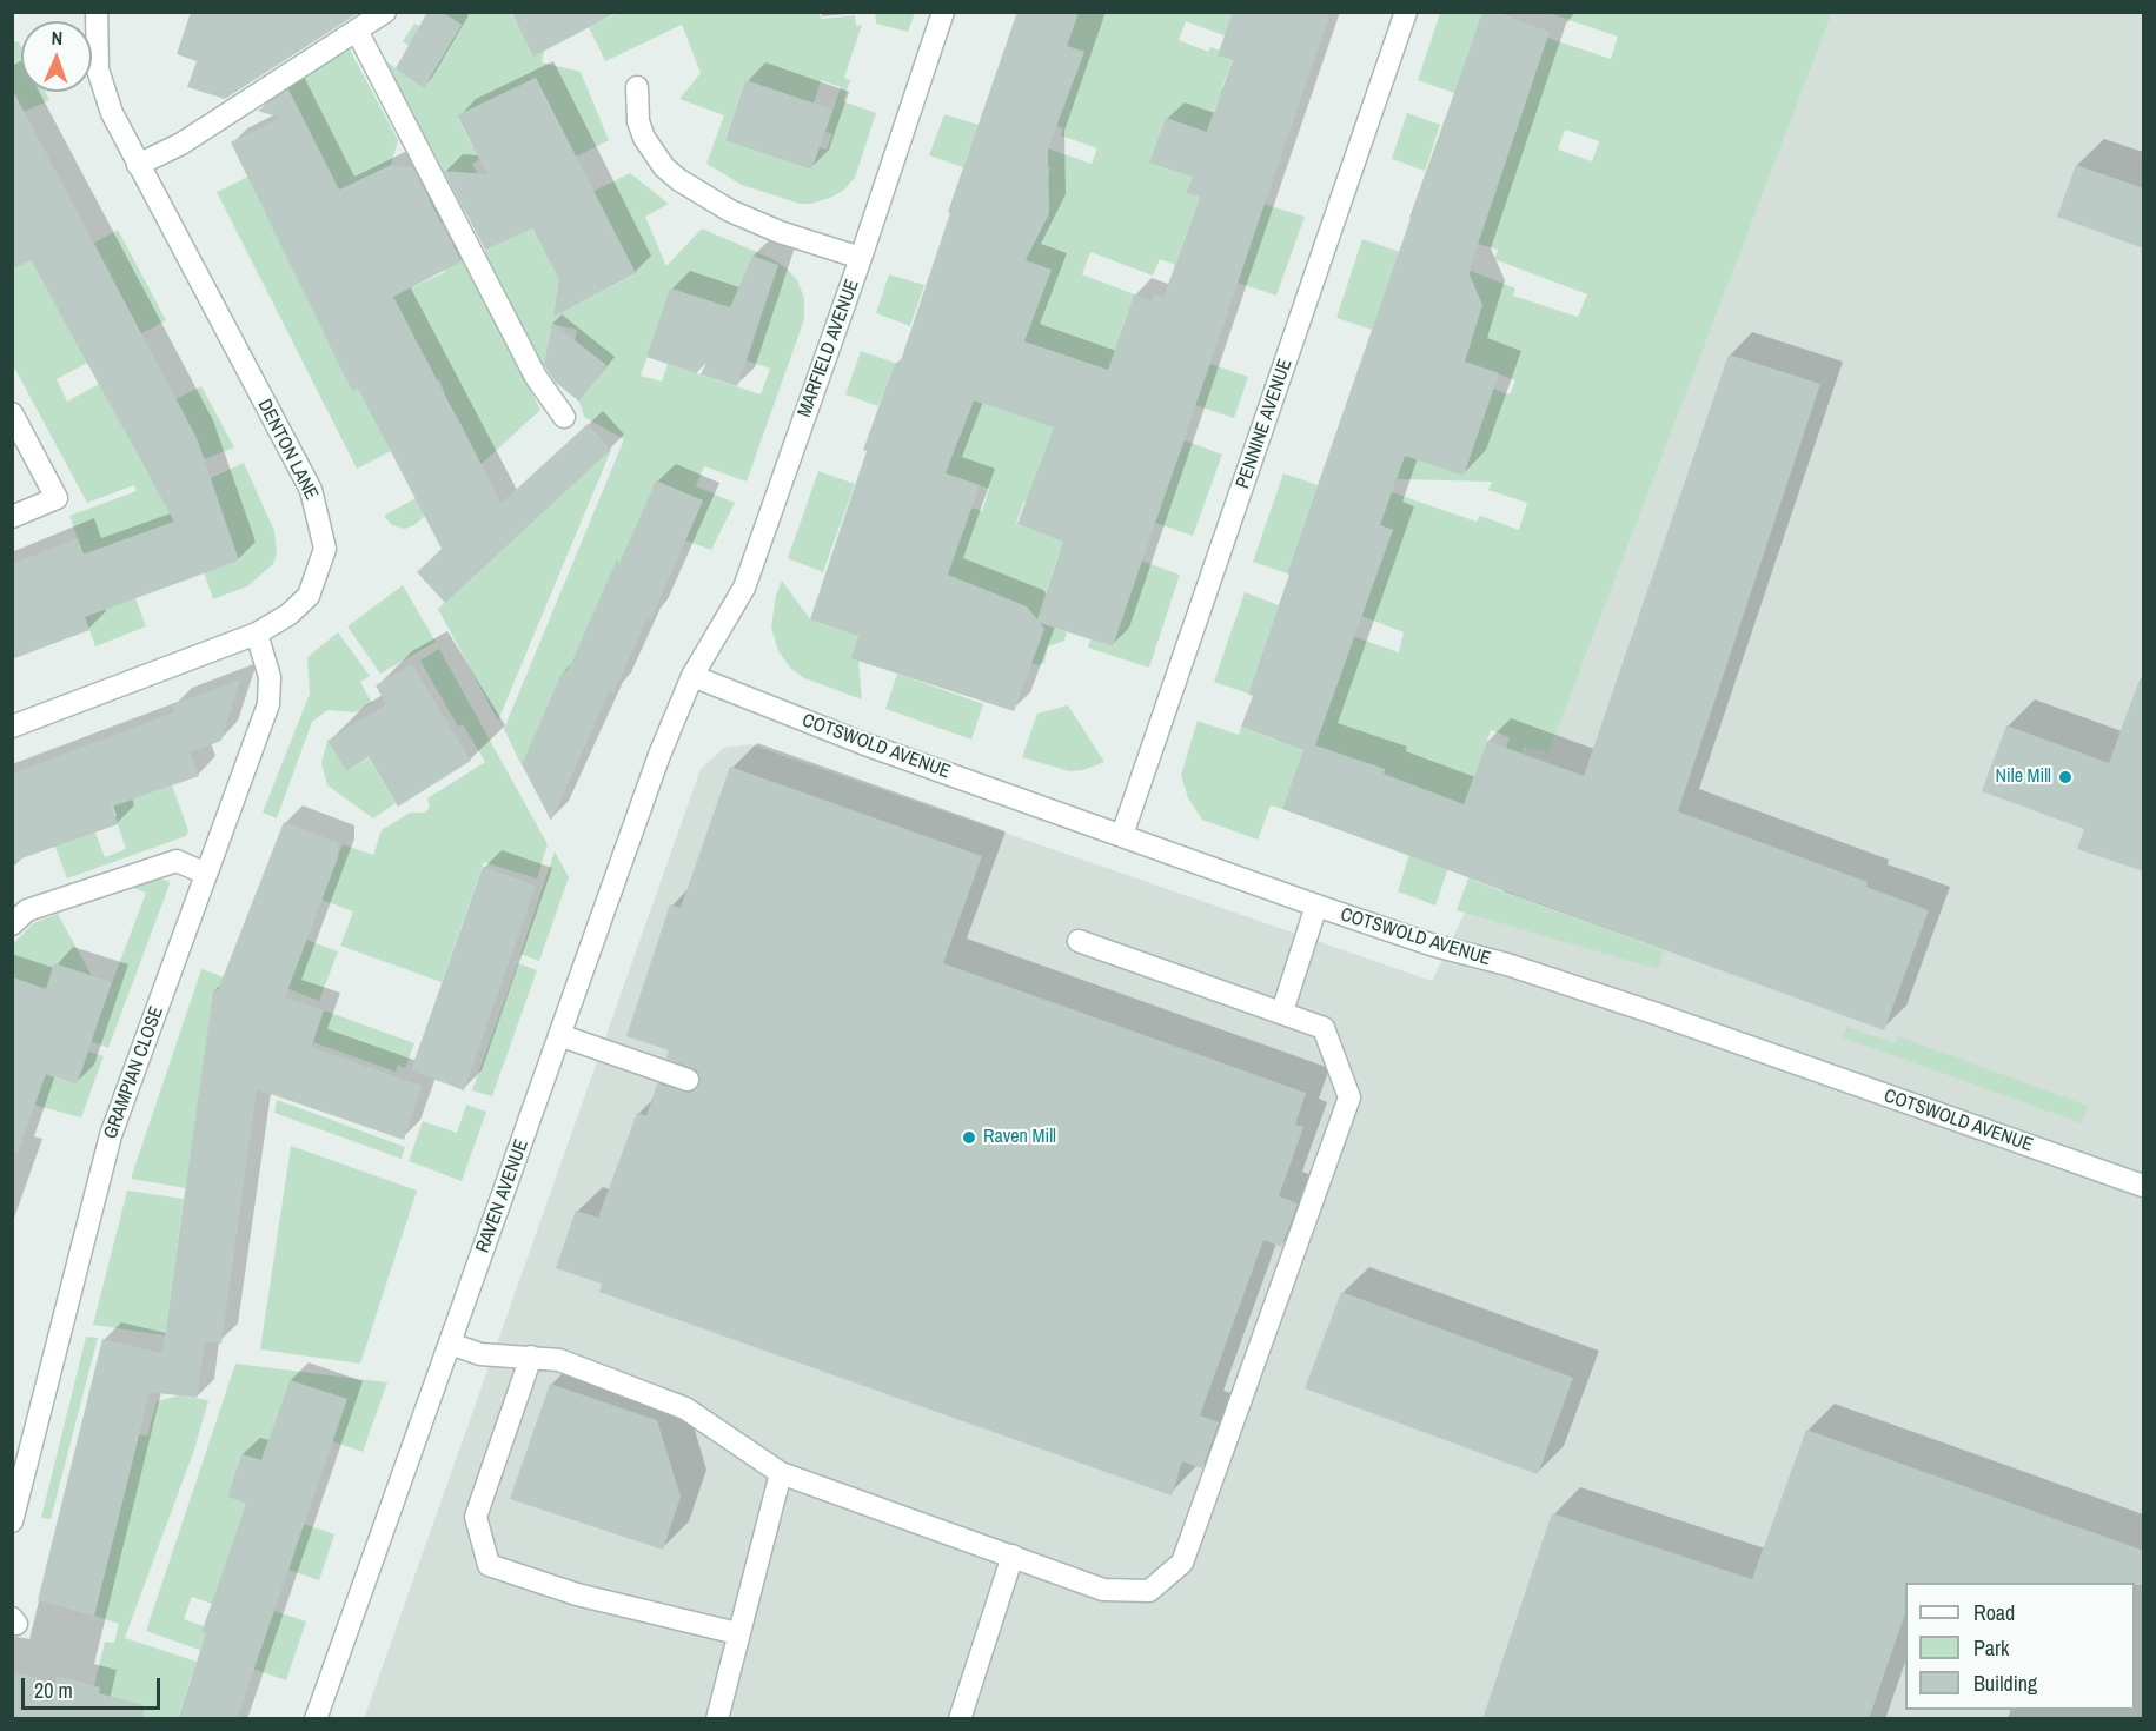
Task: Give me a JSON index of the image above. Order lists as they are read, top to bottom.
{
  "streets": {
    "street": [
      "MARFIELD AVENUE",
      "PENNINE AVENUE",
      "DENTON LANE",
      "COTSWOLD AVENUE",
      "GRAMPIAN CLOSE",
      "RAVEN AVENUE"
    ]
  },
  "crossings": [
    ["MARFIELD AVENUE", "COTSWOLD AVENUE"],
    ["MARFIELD AVENUE", "RAVEN AVENUE"],
    ["PENNINE AVENUE", "COTSWOLD AVENUE"],
    ["DENTON LANE", "GRAMPIAN CLOSE"],
    ["COTSWOLD AVENUE", "RAVEN AVENUE"]
  ],
  "places": ["Nile Mill", "Raven Mill"],
  "legend": ["Road", "Park", "Building"],
  "scale_bar": "20 m",
  "north": "top"
}
